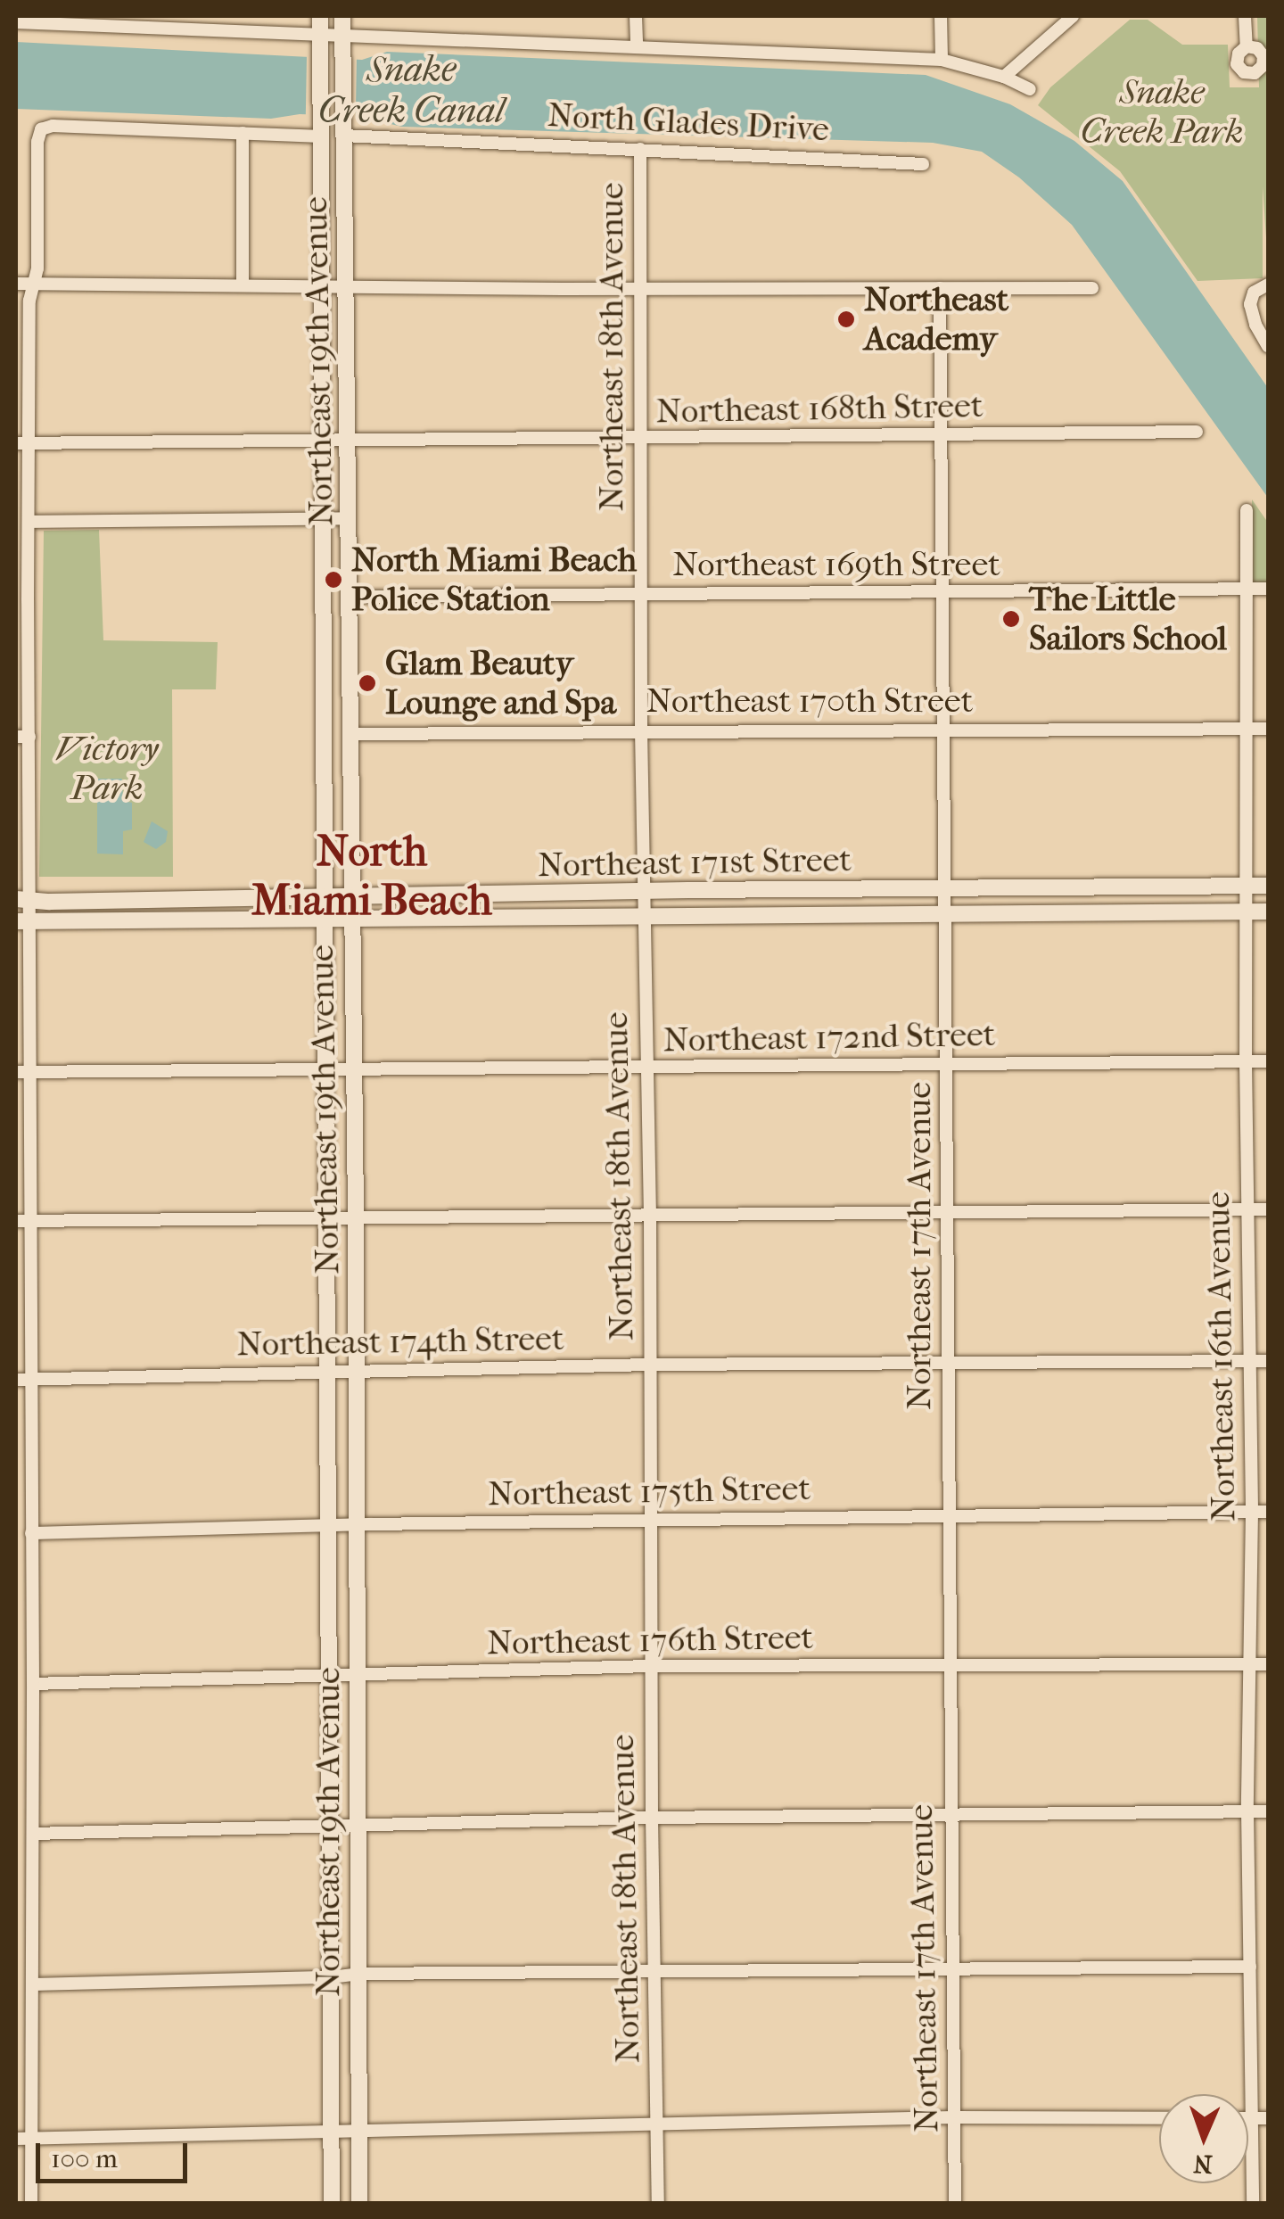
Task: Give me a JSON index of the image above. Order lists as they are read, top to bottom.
{
  "streets": {
    "street": [
      "North Glades Drive",
      "Northeast 18th Avenue",
      "Northeast 19th Avenue",
      "Northeast 168th Street",
      "Northeast 169th Street",
      "Northeast 170th Street",
      "Northeast 171st Street",
      "Northeast 172nd Street",
      "Northeast 17th Avenue",
      "Northeast 174th Street",
      "Northeast 16th Avenue",
      "Northeast 175th Street",
      "Northeast 176th Street"
    ]
  },
  "crossings": [
    ["North Glades Drive", "Northeast 18th Avenue"],
    ["North Glades Drive", "Northeast 19th Avenue"],
    ["Northeast 18th Avenue", "Northeast 168th Street"],
    ["Northeast 18th Avenue", "Northeast 169th Street"],
    ["Northeast 18th Avenue", "Northeast 170th Street"],
    ["Northeast 18th Avenue", "Northeast 171st Street"],
    ["Northeast 18th Avenue", "Northeast 172nd Street"],
    ["Northeast 18th Avenue", "Northeast 174th Street"],
    ["Northeast 18th Avenue", "Northeast 175th Street"],
    ["Northeast 18th Avenue", "Northeast 176th Street"],
    ["Northeast 19th Avenue", "Northeast 168th Street"],
    ["Northeast 19th Avenue", "Northeast 169th Street"],
    ["Northeast 19th Avenue", "Northeast 170th Street"],
    ["Northeast 19th Avenue", "Northeast 171st Street"],
    ["Northeast 19th Avenue", "Northeast 172nd Street"],
    ["Northeast 19th Avenue", "Northeast 174th Street"],
    ["Northeast 19th Avenue", "Northeast 175th Street"],
    ["Northeast 19th Avenue", "Northeast 176th Street"],
    ["Northeast 168th Street", "Northeast 17th Avenue"],
    ["Northeast 169th Street", "Northeast 17th Avenue"],
    ["Northeast 169th Street", "Northeast 16th Avenue"],
    ["Northeast 170th Street", "Northeast 17th Avenue"],
    ["Northeast 170th Street", "Northeast 16th Avenue"],
    ["Northeast 171st Street", "Northeast 17th Avenue"],
    ["Northeast 171st Street", "Northeast 16th Avenue"],
    ["Northeast 172nd Street", "Northeast 17th Avenue"],
    ["Northeast 172nd Street", "Northeast 16th Avenue"],
    ["Northeast 17th Avenue", "Northeast 174th Street"],
    ["Northeast 17th Avenue", "Northeast 175th Street"],
    ["Northeast 17th Avenue", "Northeast 176th Street"],
    ["Northeast 174th Street", "Northeast 16th Avenue"],
    ["Northeast 16th Avenue", "Northeast 175th Street"],
    ["Northeast 16th Avenue", "Northeast 176th Street"]
  ],
  "districts": ["North Miami Beach"],
  "water": ["Snake Creek Canal"],
  "parks": ["Snake Creek Park", "Victory Park"],
  "places": [
    "Northeast Academy",
    "North Miami Beach Police Station",
    "The Little Sailors School",
    "Glam Beauty Lounge and Spa"
  ],
  "scale_bar": "100 m",
  "north": "bottom"
}
